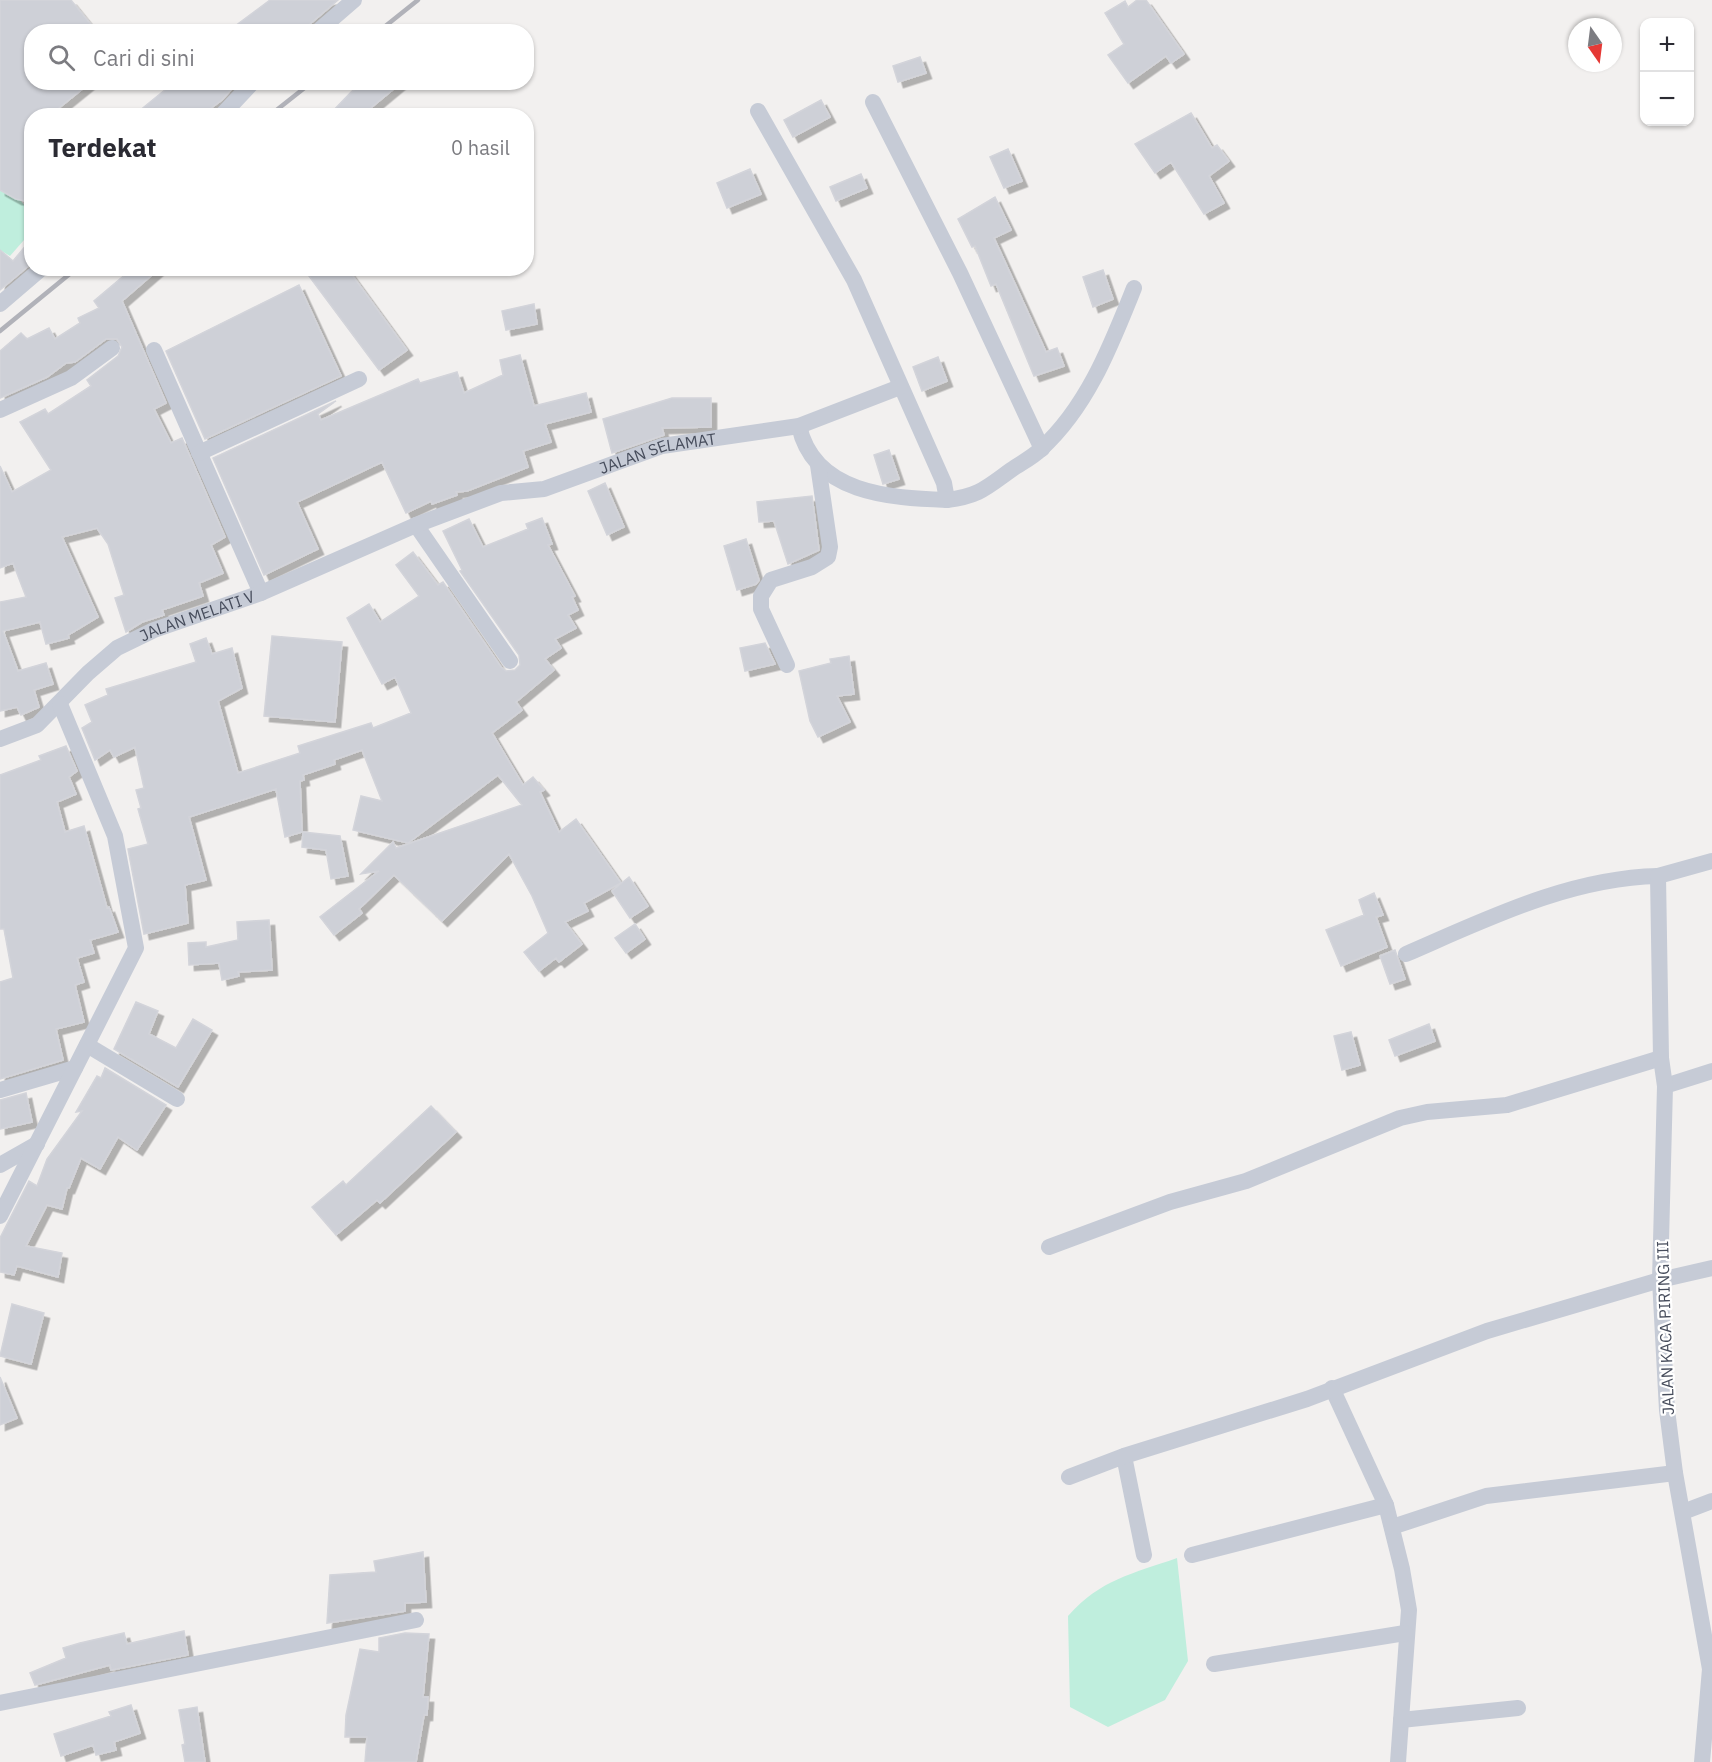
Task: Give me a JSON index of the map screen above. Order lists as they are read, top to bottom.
{
  "streets": {
    "street": ["JALAN SELAMAT", "JALAN MELATI V", "JALAN KACA PIRING III"]
  },
  "crossings": [
    ["JALAN SELAMAT", "JALAN MELATI V"]
  ],
  "north": "bottom",
  "page": {
    "map_buttons": ["+", "−"],
    "search": "Cari di sini",
    "heading": ["Terdekat", "0 hasil"]
  }
}
